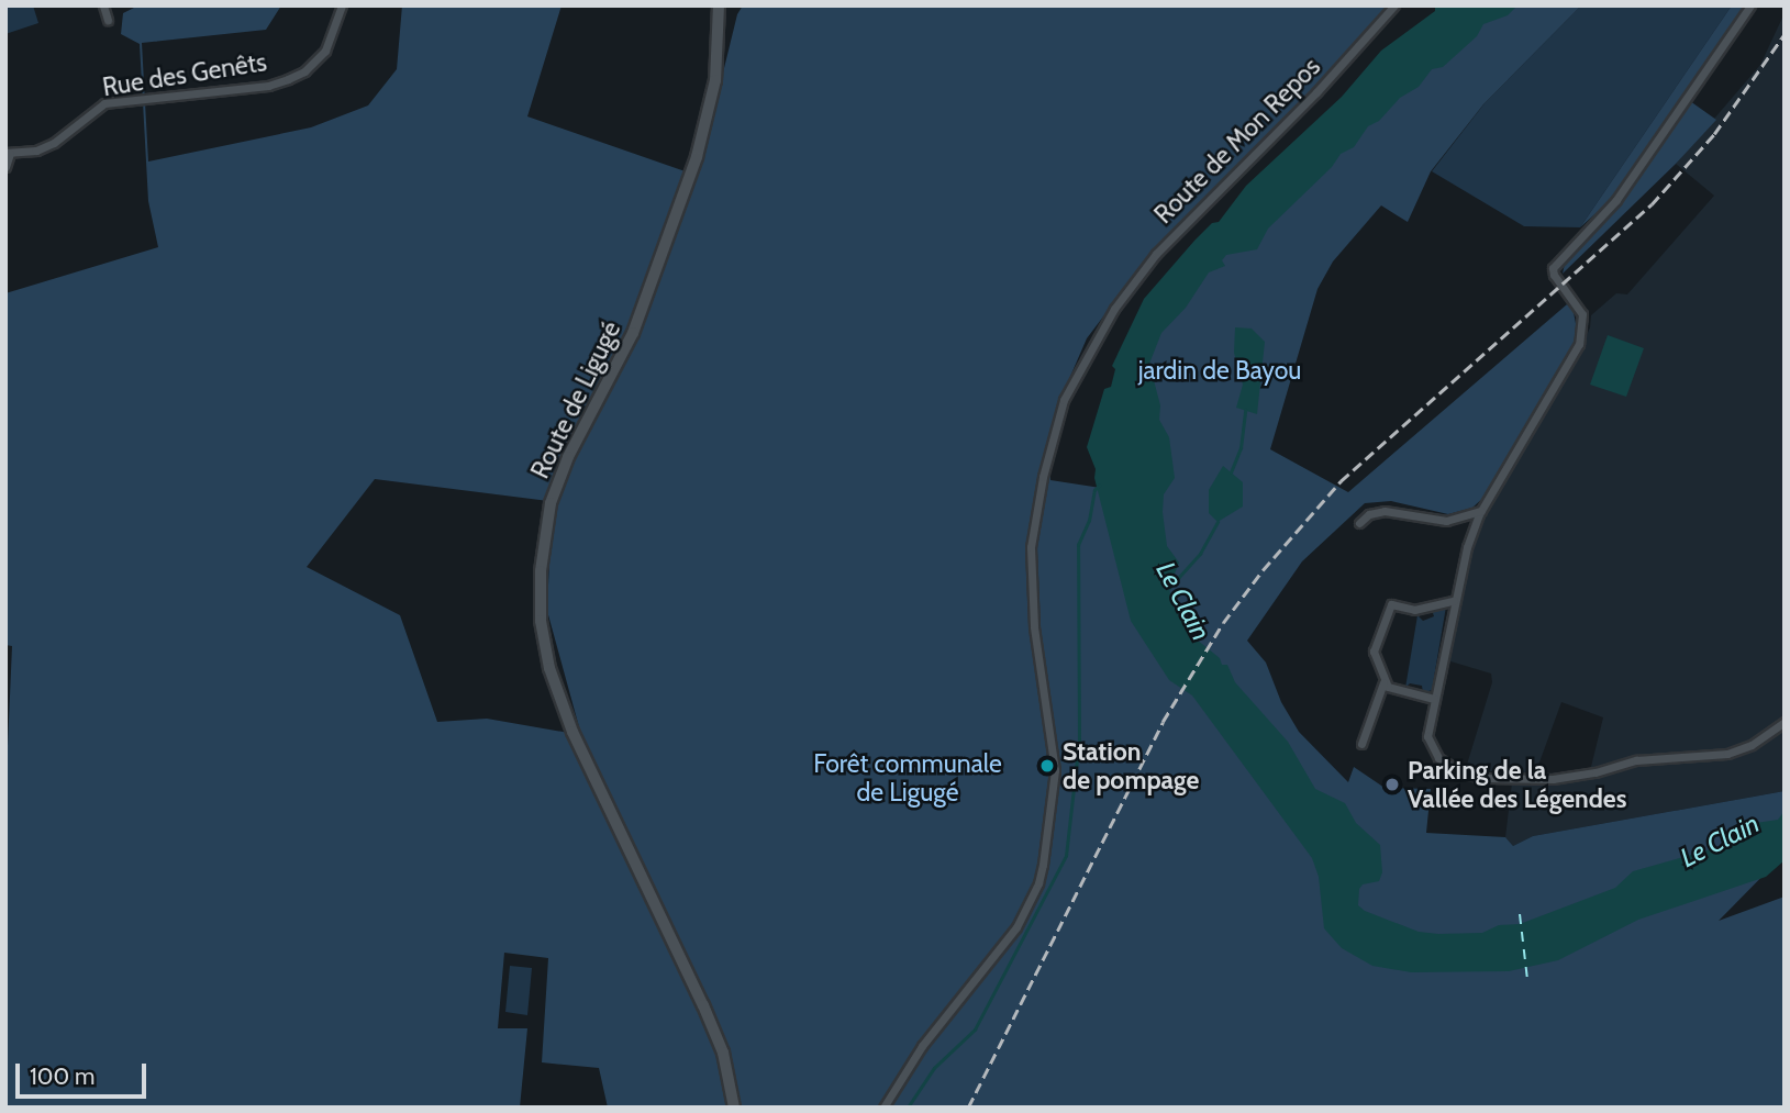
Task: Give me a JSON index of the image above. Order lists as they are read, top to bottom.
{
  "streets": {
    "street": ["Rue des Genêts", "Route de Mon Repos", "Route de Ligugé"]
  },
  "water": ["Le Clain"],
  "parks": ["jardin de Bayou", "Forêt communale de Ligugé"],
  "places": ["Station de pompage", "Parking de la Vallée des Légendes"],
  "scale_bar": "100 m"
}
